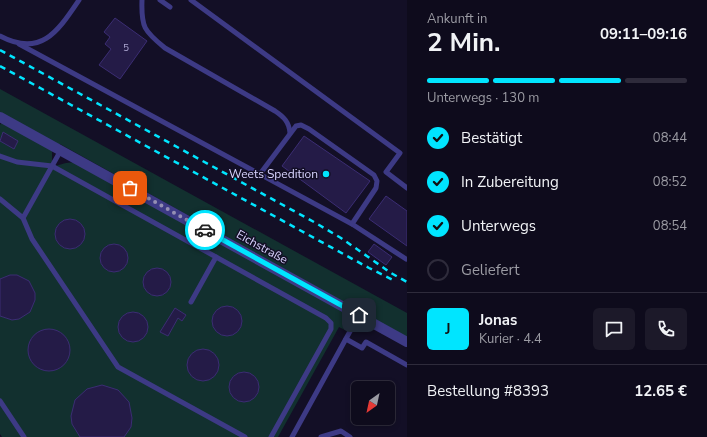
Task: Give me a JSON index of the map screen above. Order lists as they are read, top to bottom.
{
  "streets": {
    "street": ["Eichstraße"]
  },
  "places": ["Weets Spedition"],
  "house_numbers": ["5"],
  "north": "bottom left",
  "page": {
    "heading": ["2 Min.", "Ankunft in", "09:11–09:16"],
    "panel": [
      "Jonas",
      "Kurier · 4.4",
      "Bestellung #8393",
      "12.65 €"
    ],
    "bar": "Unterwegs · 130 m",
    "list": [
      ["Bestätigt", "08:44"],
      ["In Zubereitung", "08:52"],
      ["Unterwegs", "08:54"],
      "Geliefert"
    ],
    "round": "J"
  }
}
